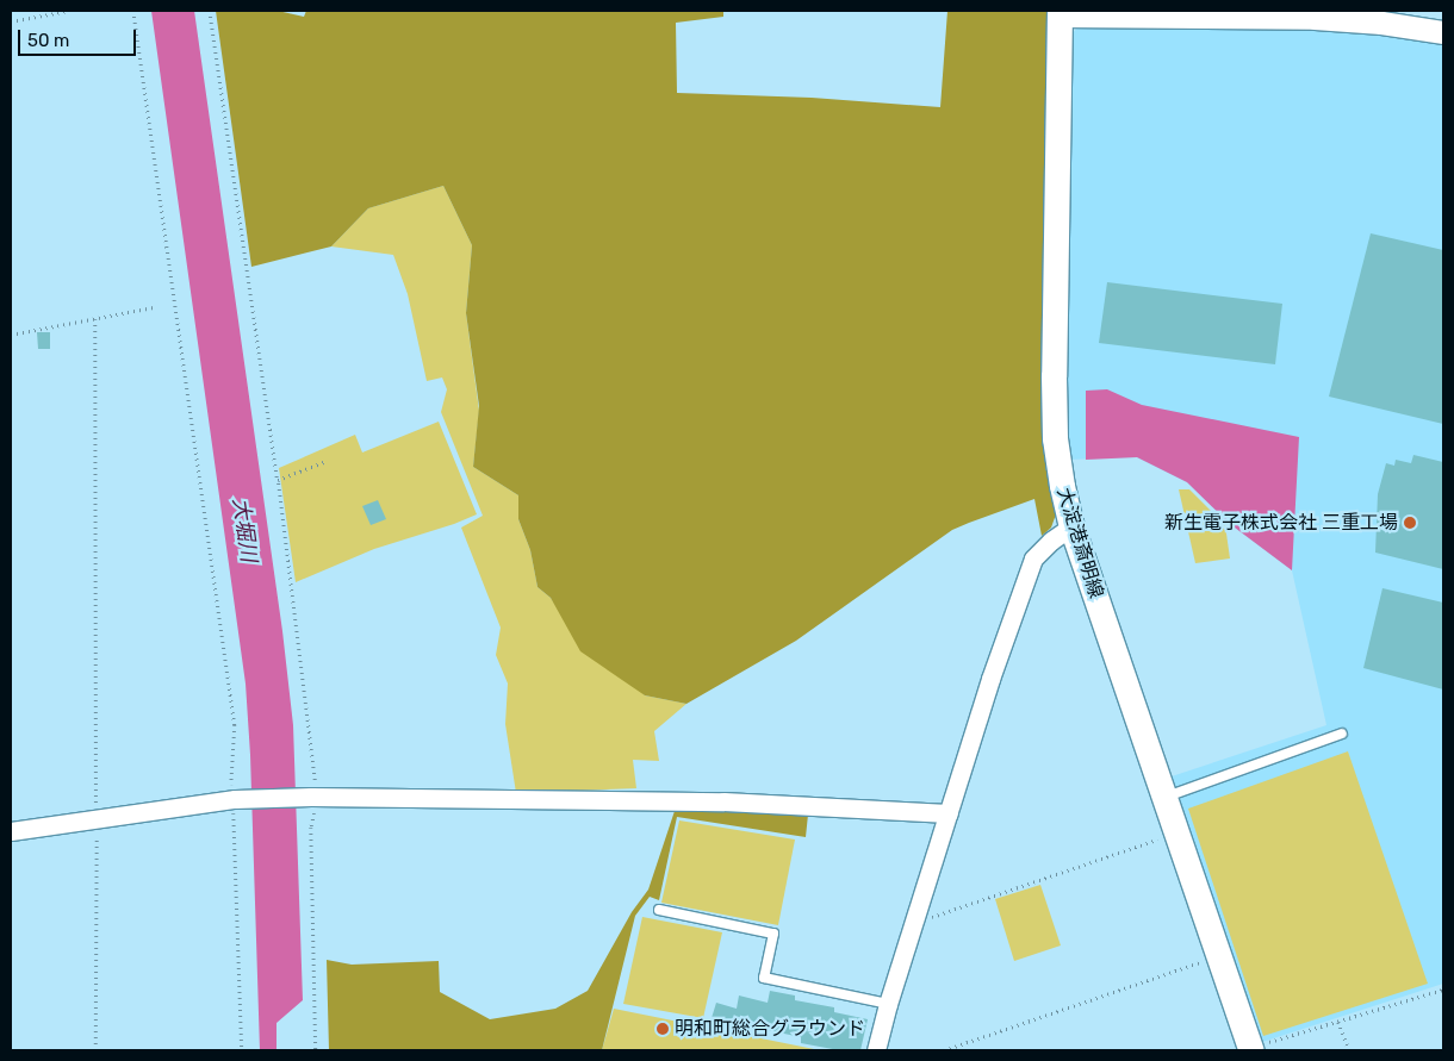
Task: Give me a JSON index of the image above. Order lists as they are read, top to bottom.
{
  "streets": {
    "main road": ["大淀港斎明線"]
  },
  "water": ["大堀川"],
  "places": ["新生電子株式会社 三重工場", "明和町総合グラウンド"],
  "scale_bar": "50 m"
}
